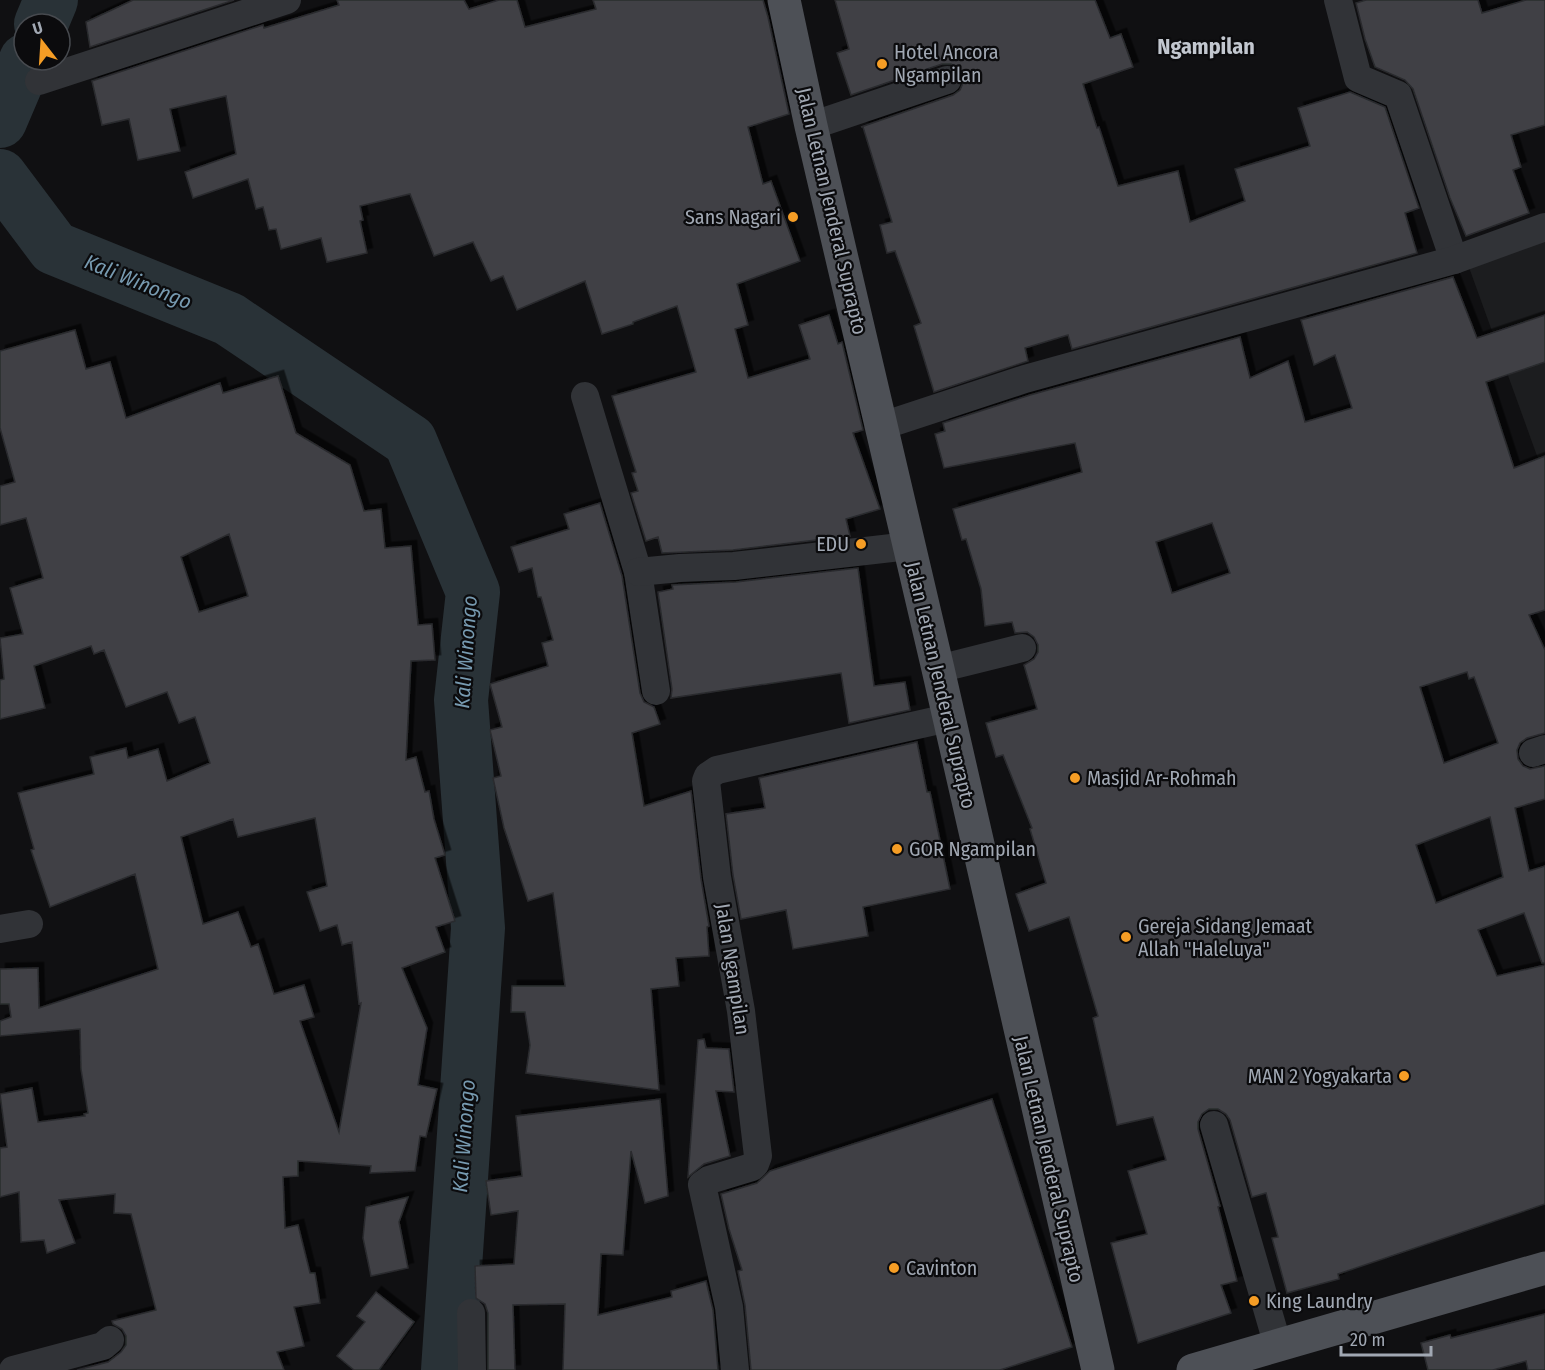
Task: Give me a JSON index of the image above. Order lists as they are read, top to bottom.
{
  "streets": {
    "main road": ["Jalan Letnan Jenderal Suprapto"],
    "street": ["Jalan Ngampilan"]
  },
  "crossings": [
    ["Jalan Letnan Jenderal Suprapto", "Jalan Ngampilan"]
  ],
  "districts": ["Ngampilan"],
  "water": ["Kali Winongo"],
  "places": [
    "Hotel Ancora Ngampilan",
    "Sans Nagari",
    "EDU",
    "Masjid Ar-Rohmah",
    "GOR Ngampilan",
    "Gereja Sidang Jemaat Allah \"Haleluya\"",
    "MAN 2 Yogyakarta",
    "Cavinton",
    "King Laundry"
  ],
  "scale_bar": "20 m",
  "north": "top"
}
